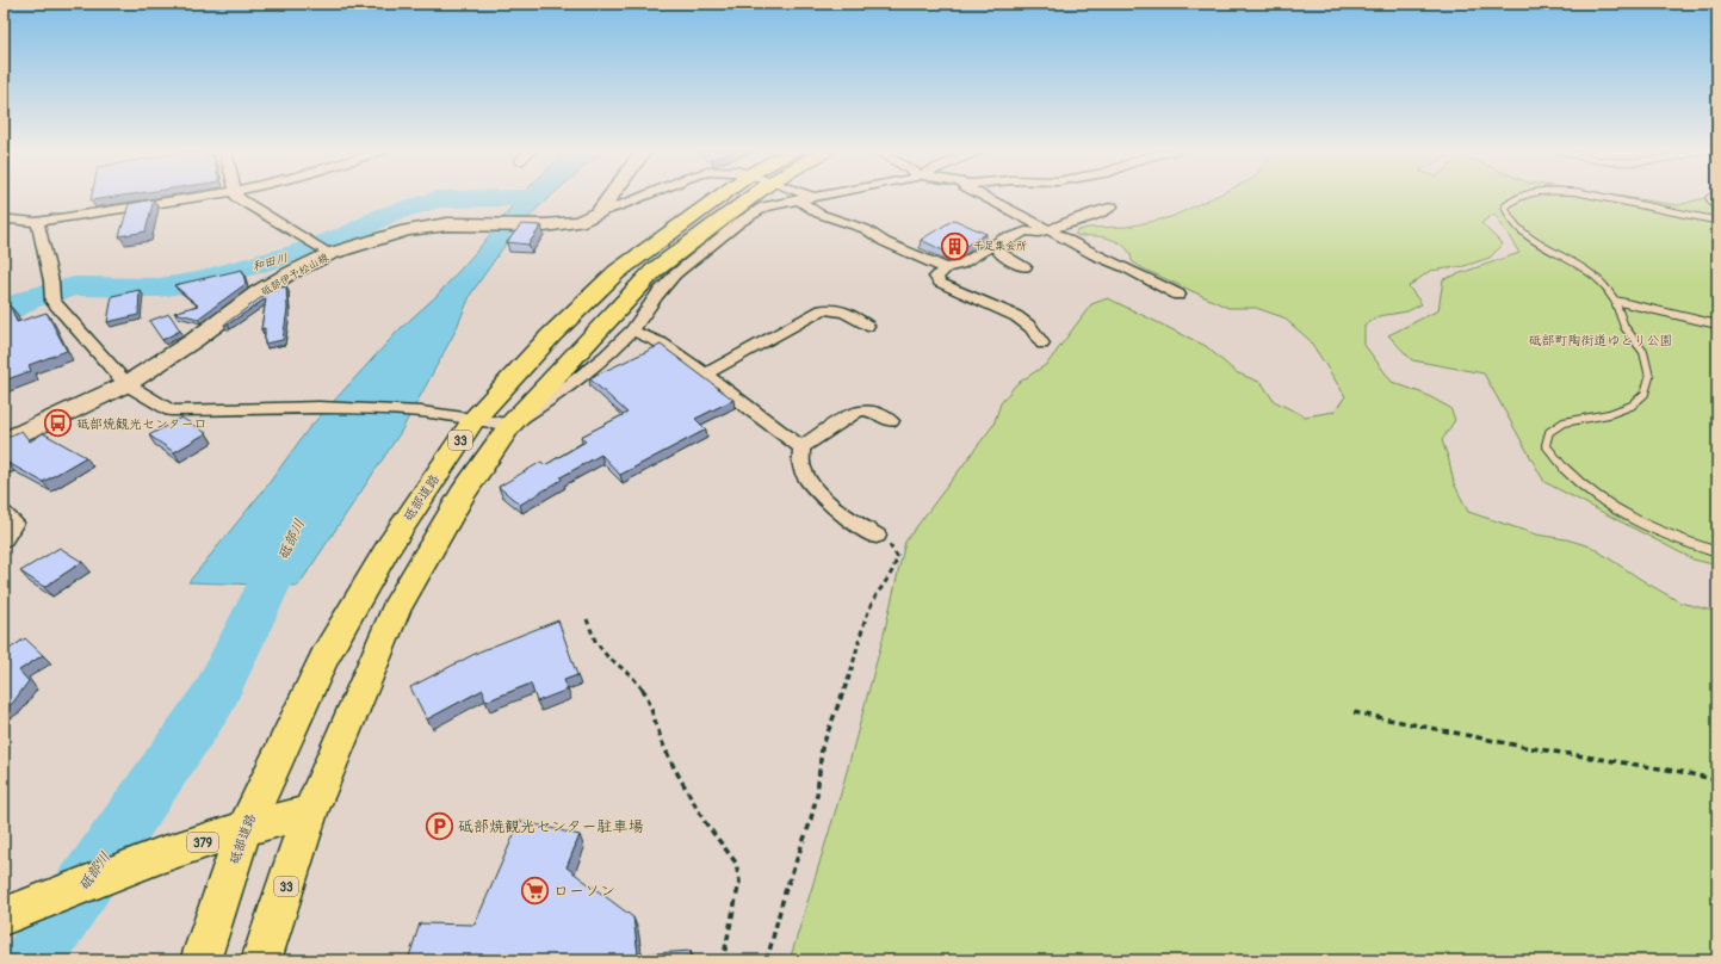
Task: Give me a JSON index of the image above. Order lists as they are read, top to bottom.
{
  "streets": {
    "highway": ["33", "砥部道路", "379"],
    "main road": ["砥部伊予松山線"]
  },
  "crossings": [
    ["砥部道路", "379"]
  ],
  "water": ["和田川", "砥部川"],
  "parks": ["砥部町陶街道ゆとり公園"],
  "places": {
    "building": ["千足集会所"],
    "bus stop": ["砥部焼観光センター口"],
    "parking": ["砥部焼観光センター駐車場"],
    "supermarket": ["ローソン"]
  }
}
